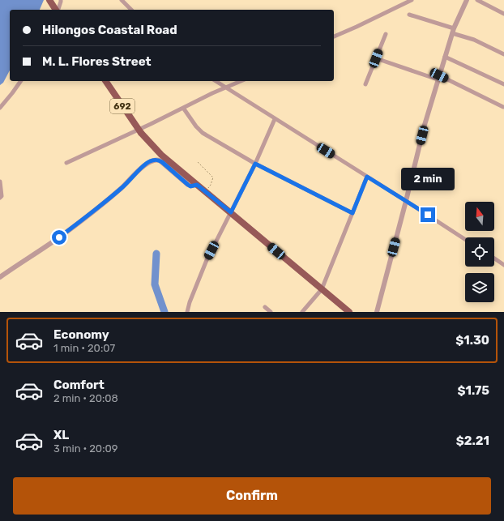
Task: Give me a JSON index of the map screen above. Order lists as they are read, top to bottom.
{
  "streets": {
    "main road": ["692"]
  },
  "north": "top",
  "page": {
    "banner": ["Hilongos Coastal Road", "M. L. Flores Street"],
    "bubble": "2 min",
    "list": [
      {
        "name": "Economy",
        "note": "1 min · 20:07",
        "value": "$1.30"
      },
      {
        "name": "Comfort",
        "note": "2 min · 20:08",
        "value": "$1.75"
      },
      {
        "name": "XL",
        "note": "3 min · 20:09",
        "value": "$2.21"
      }
    ],
    "buttons": "Confirm"
  }
}
